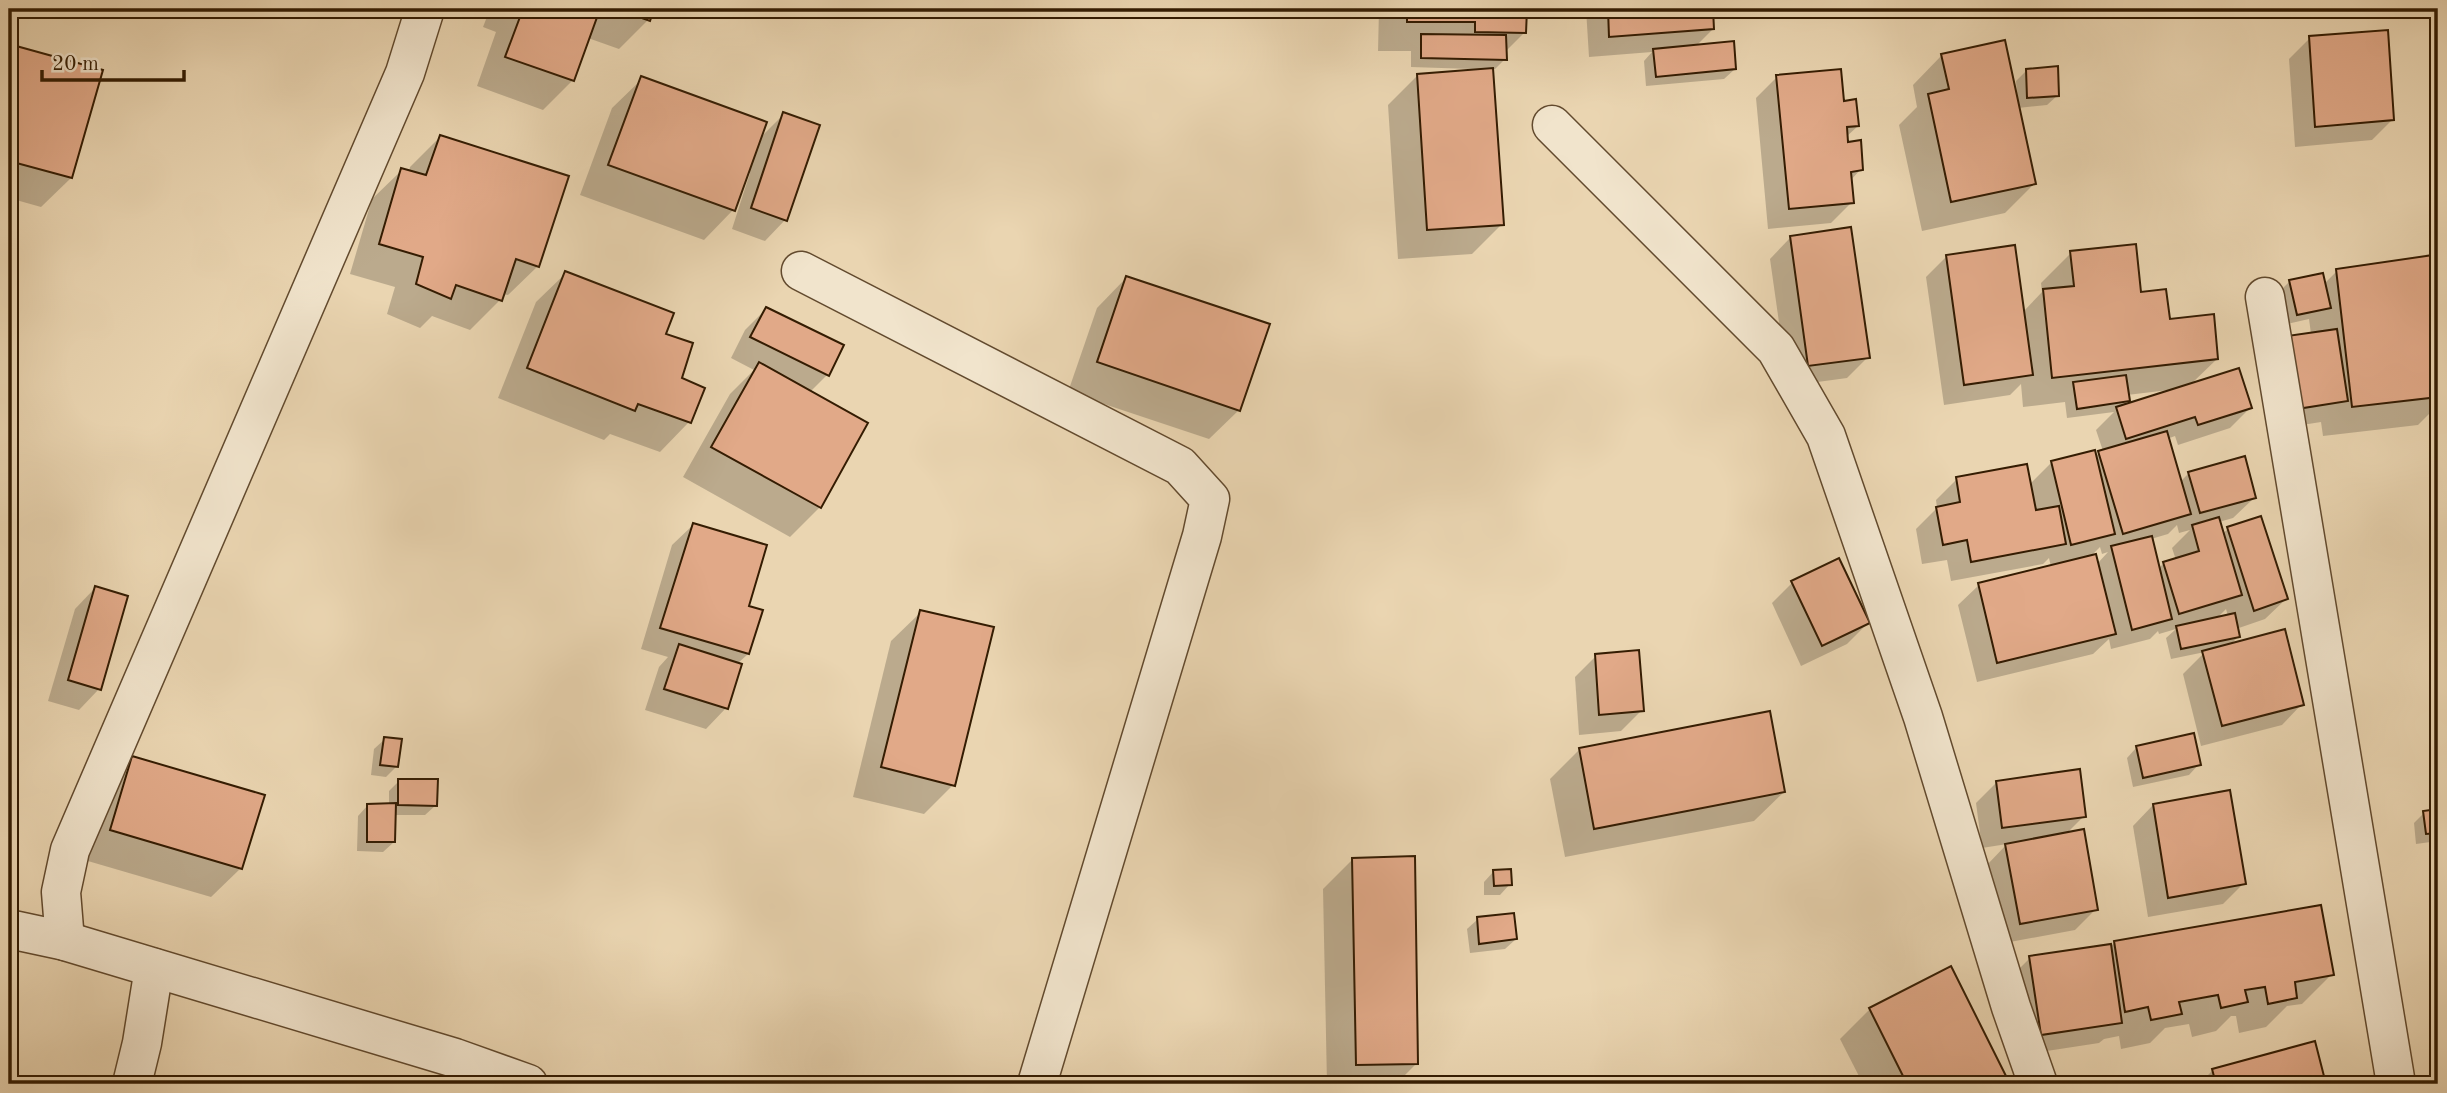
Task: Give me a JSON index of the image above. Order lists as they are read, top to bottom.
{
  "scale_bar": "20 m"
}
